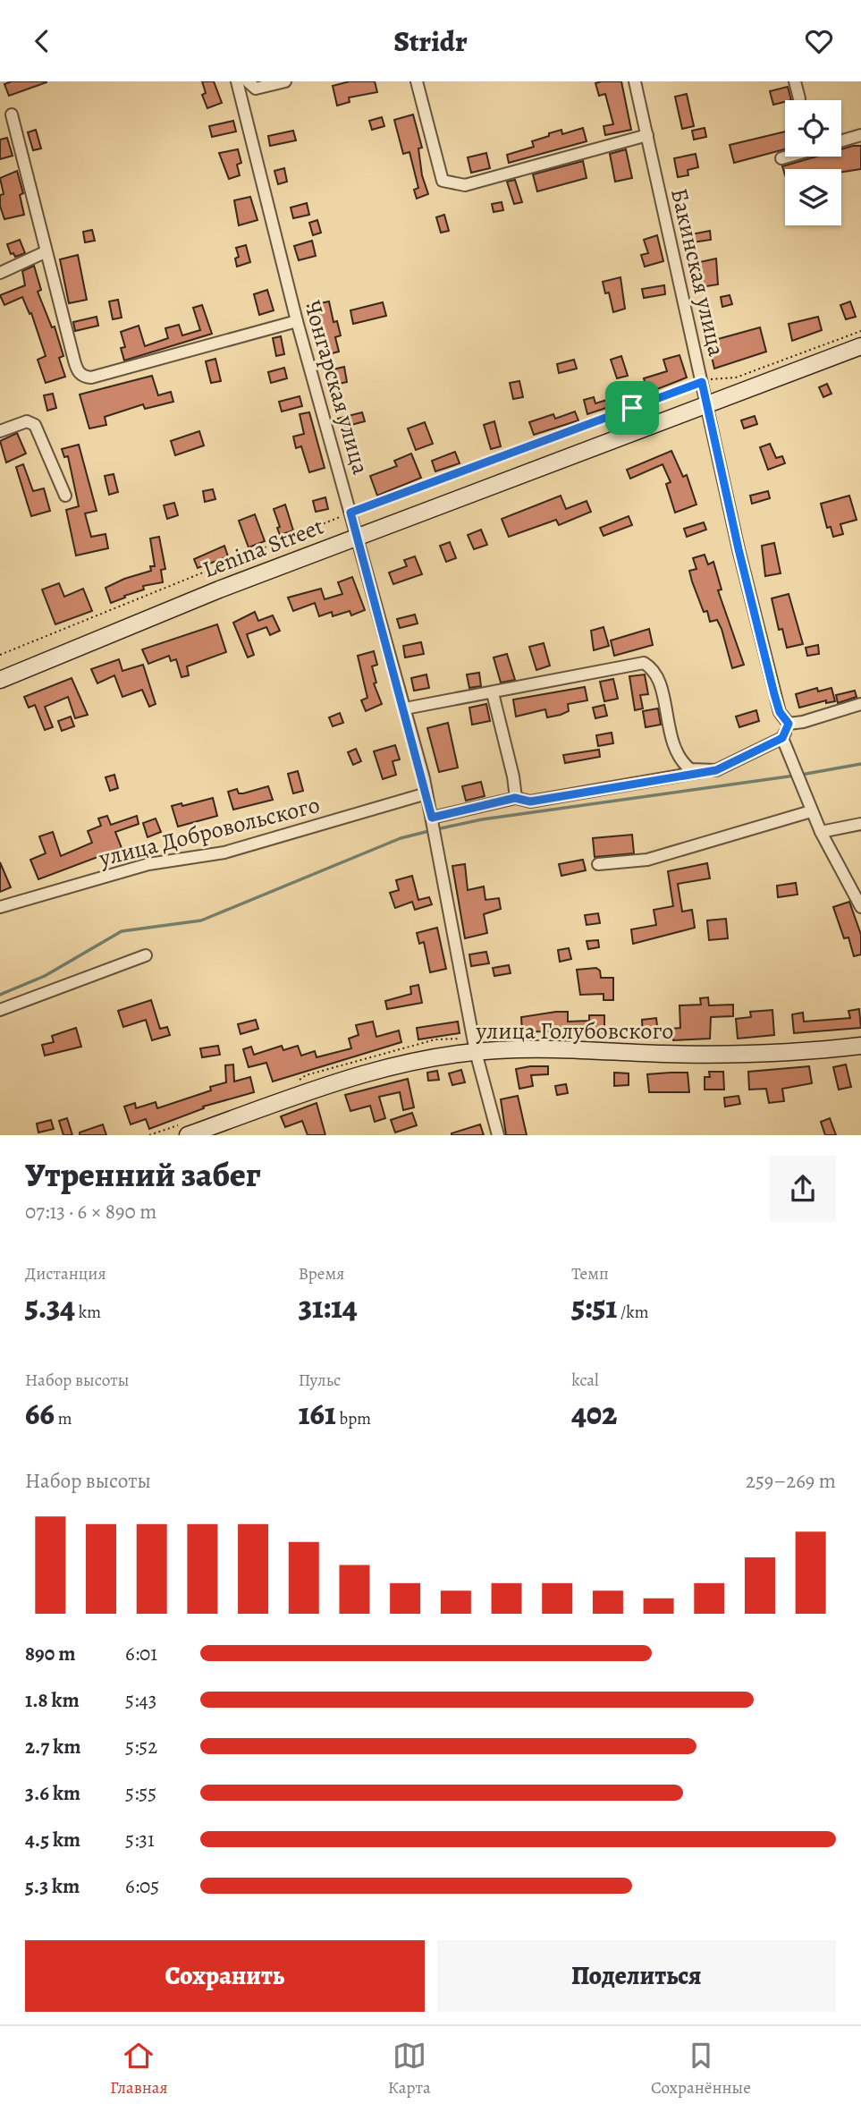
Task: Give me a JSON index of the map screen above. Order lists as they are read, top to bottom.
{
  "streets": {
    "street": [
      "Бакинская улица",
      "Чонгарская улица",
      "Lenina Street",
      "улица Добровольского",
      "улица Голубовского"
    ]
  },
  "crossings": [
    ["Бакинская улица", "Lenina Street"],
    ["Чонгарская улица", "Lenina Street"],
    ["Чонгарская улица", "улица Добровольского"],
    ["Чонгарская улица", "улица Голубовского"]
  ],
  "page": {
    "header": "Stridr",
    "heading": ["Утренний забег", "07:13 · 6 × 890 m"],
    "stats": [
      ["Дистанция", "5.34 km"],
      ["Время", "31:14"],
      ["Темп", "5:51 /km"],
      ["Набор высоты", "66 m"],
      ["Пульс", "161 bpm"],
      ["kcal", "402"]
    ],
    "chart": ["Набор высоты", "259–269 m"],
    "list": [
      {
        "name": "890 m",
        "note": "6:01"
      },
      {
        "name": "1.8 km",
        "note": "5:43"
      },
      {
        "name": "2.7 km",
        "note": "5:52"
      },
      {
        "name": "3.6 km",
        "note": "5:55"
      },
      {
        "name": "4.5 km",
        "note": "5:31"
      },
      {
        "name": "5.3 km",
        "note": "6:05"
      }
    ],
    "buttons": ["Сохранить", "Поделиться"],
    "tabs": ["Главная", "Карта", "Сохранённые"]
  }
}
